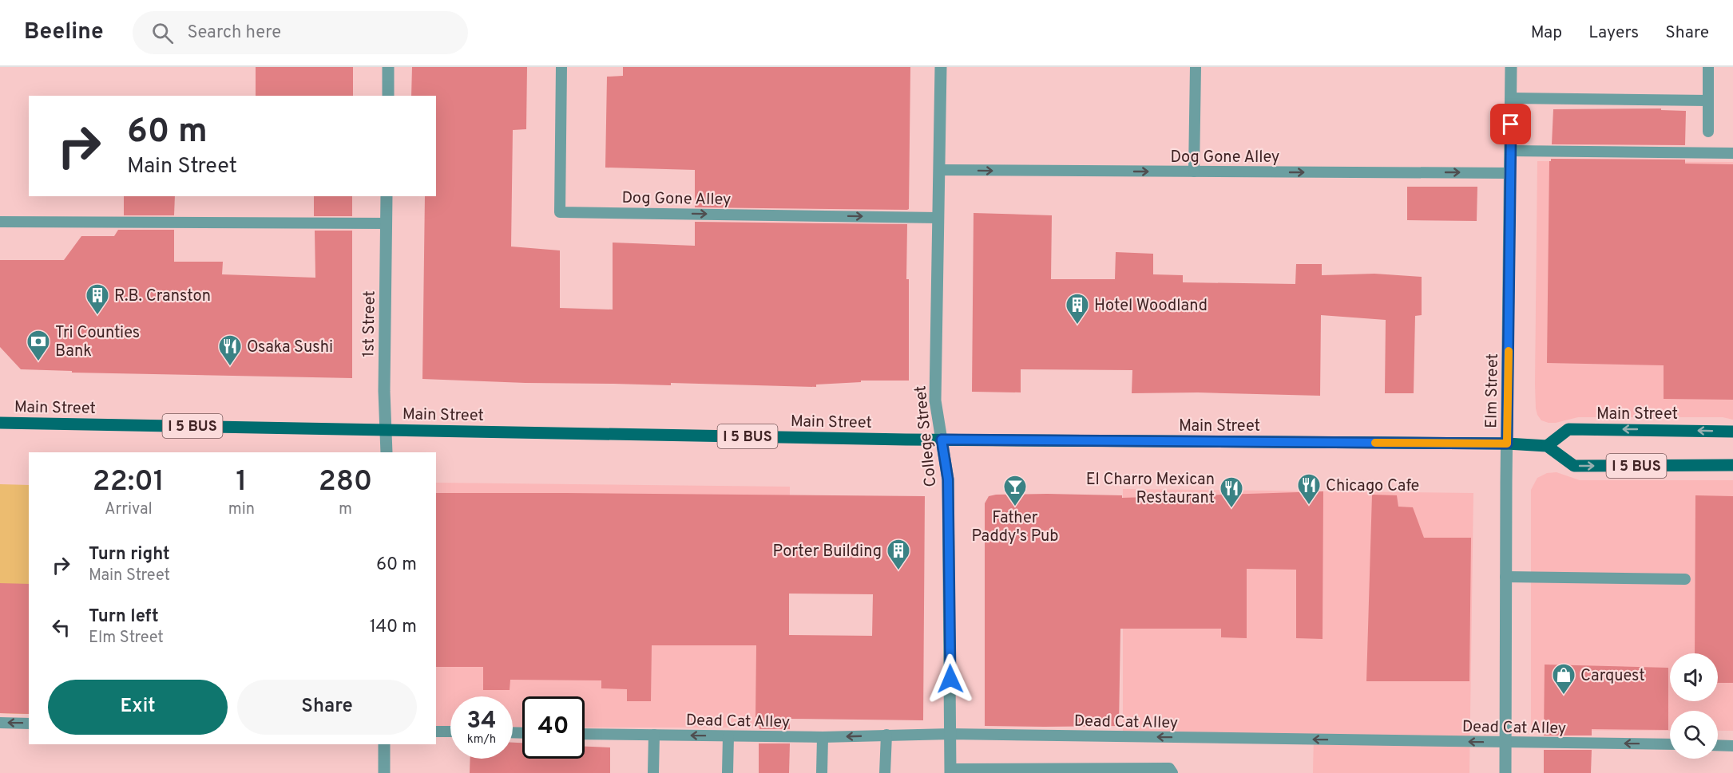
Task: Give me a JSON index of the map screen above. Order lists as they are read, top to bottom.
{
  "streets": {
    "main road": ["Main Street", "I 5 BUS"],
    "street": ["1st Street", "Elm Street", "College Street"],
    "lane": ["Dog Gone Alley", "Dead Cat Alley"]
  },
  "crossings": [
    ["Dog Gone Alley", "Elm Street"],
    ["Dog Gone Alley", "College Street"],
    ["1st Street", "Main Street"],
    ["Elm Street", "Main Street"],
    ["Elm Street", "Dead Cat Alley"],
    ["Main Street", "I 5 BUS"],
    ["Main Street", "College Street"],
    ["College Street", "Dead Cat Alley"]
  ],
  "one_way": ["Dog Gone Alley", "Dead Cat Alley"],
  "places": {
    "building": ["R.B. Cranston", "Hotel Woodland", "Porter Building"],
    "bank": ["Tri Counties Bank"],
    "restaurant": ["Osaka Sushi", "Chicago Cafe", "El Charro Mexican Restaurant"],
    "bar": ["Father Paddy's Pub"],
    "shop": ["Carquest"]
  },
  "page": {
    "header": "Beeline",
    "search": "Search here",
    "nav": ["Map", "Layers", "Share"],
    "turn": ["60 m", "Main Street"],
    "eta": [
      "22:01",
      "Arrival",
      "1",
      "min",
      "280",
      "m"
    ],
    "list": [
      {
        "name": "Turn right",
        "note": "Main Street",
        "value": "60 m"
      },
      {
        "name": "Turn left",
        "note": "Elm Street",
        "value": "140 m"
      }
    ],
    "buttons": ["Exit", "Share"],
    "speed": "34 km/h",
    "limit": "40"
  }
}
